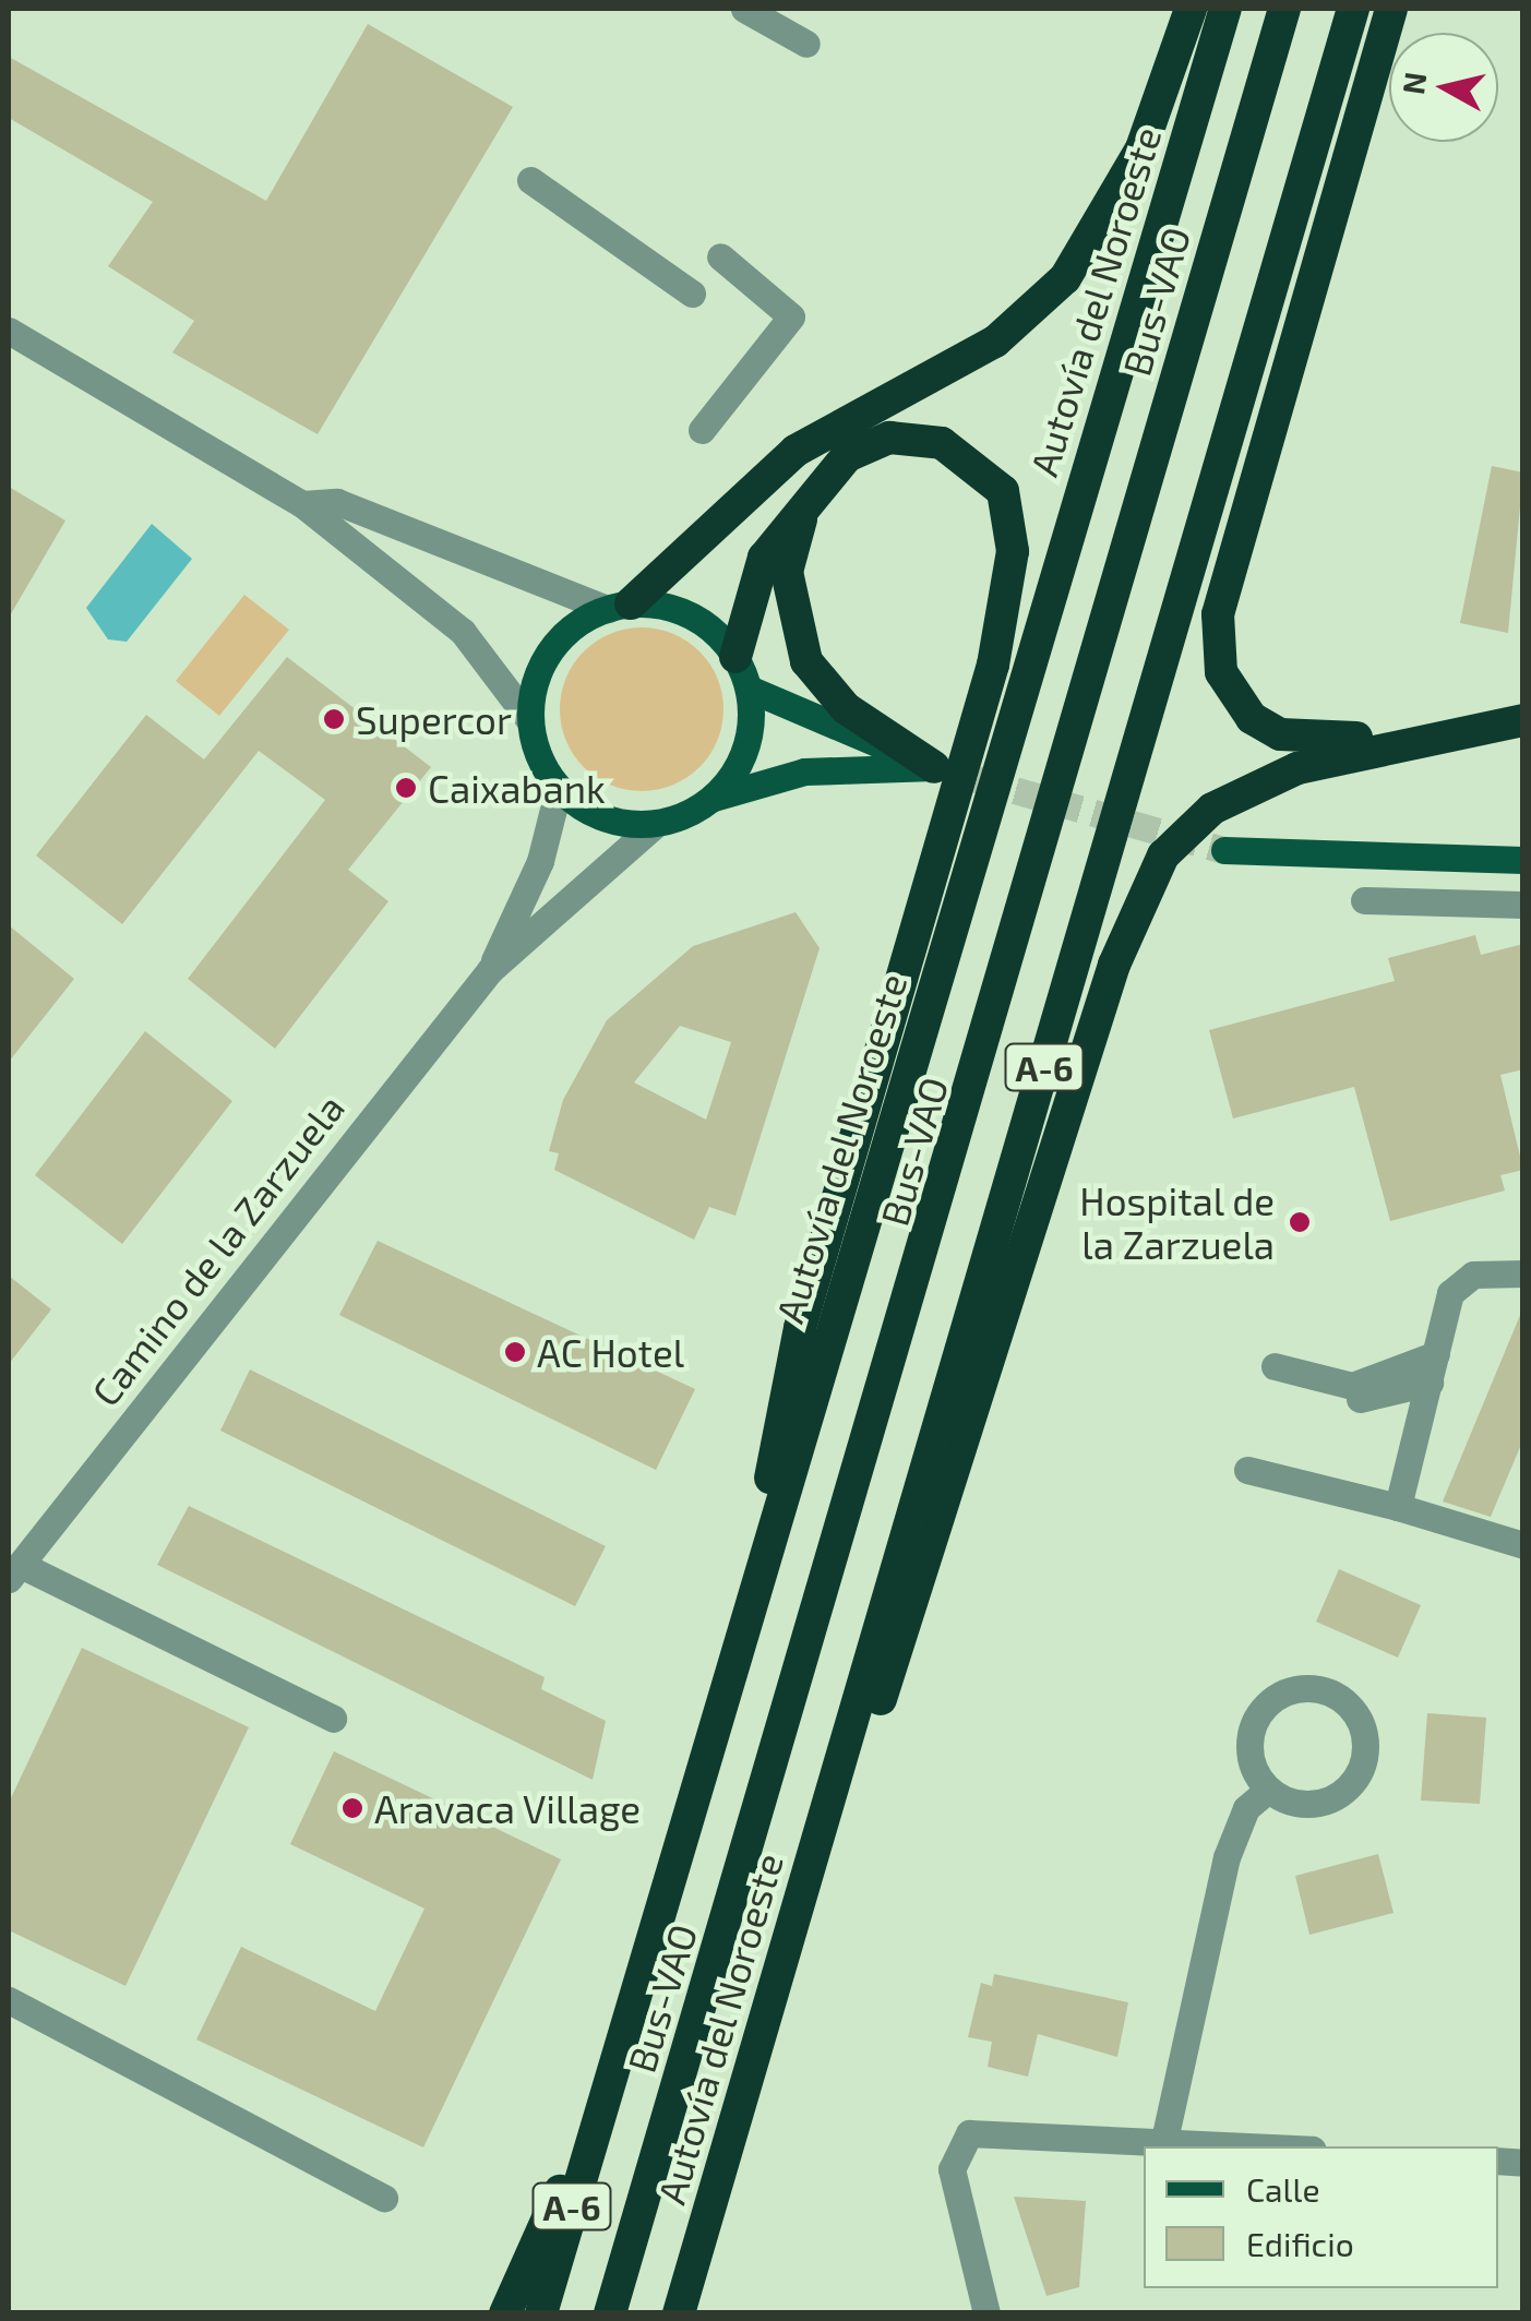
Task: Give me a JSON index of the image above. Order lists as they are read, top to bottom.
{
  "streets": {
    "highway": ["Autovía del Noroeste", "Bus-VAO", "A-6"],
    "street": ["Camino de la Zarzuela"]
  },
  "places": [
    "Supercor",
    "Caixabank",
    "Hospital de la Zarzuela",
    "AC Hotel",
    "Aravaca Village"
  ],
  "legend": ["Calle", "Edificio"],
  "north": "left"
}
